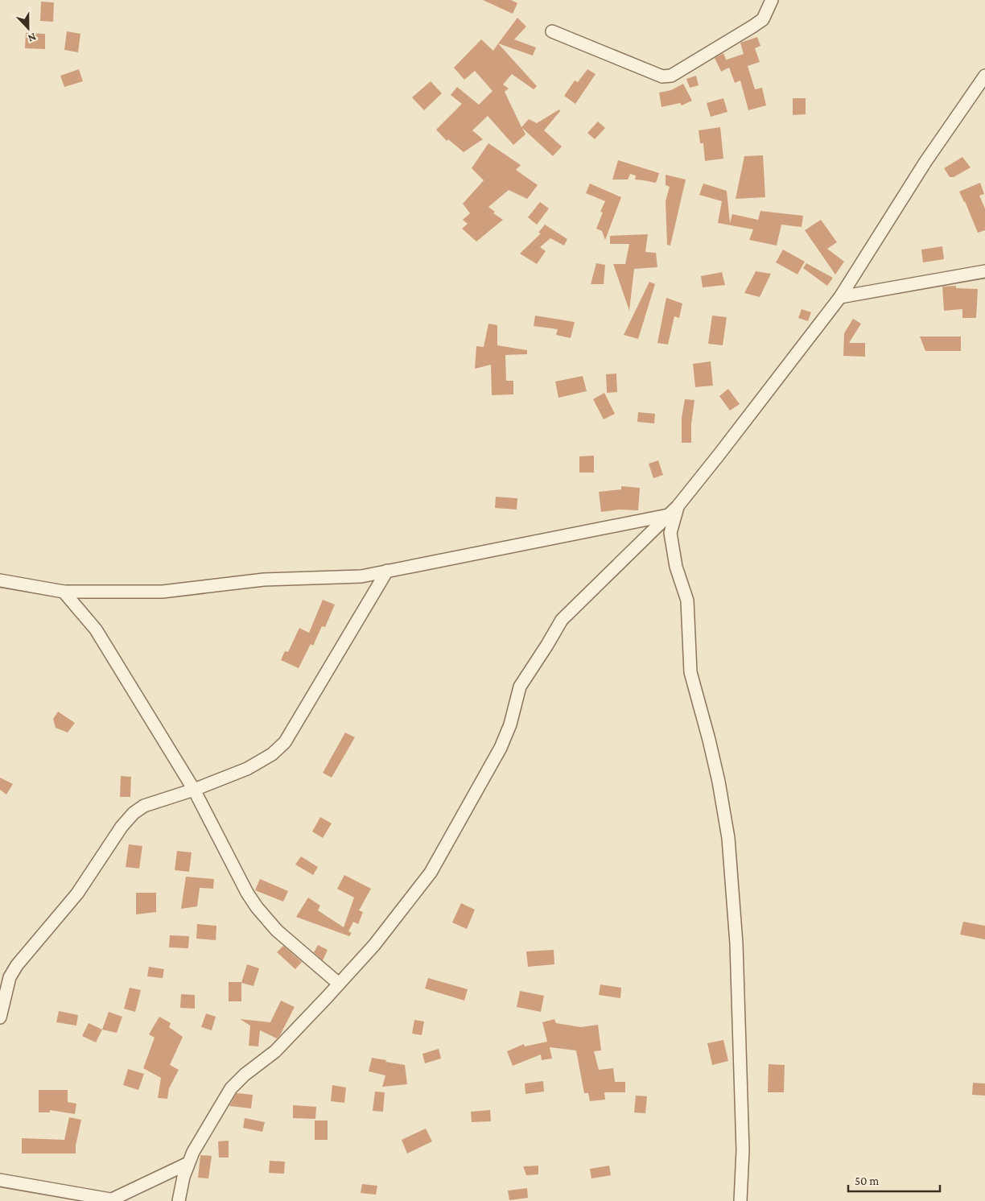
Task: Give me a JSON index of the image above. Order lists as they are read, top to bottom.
{
  "scale_bar": "50 m",
  "north": "bottom"
}
